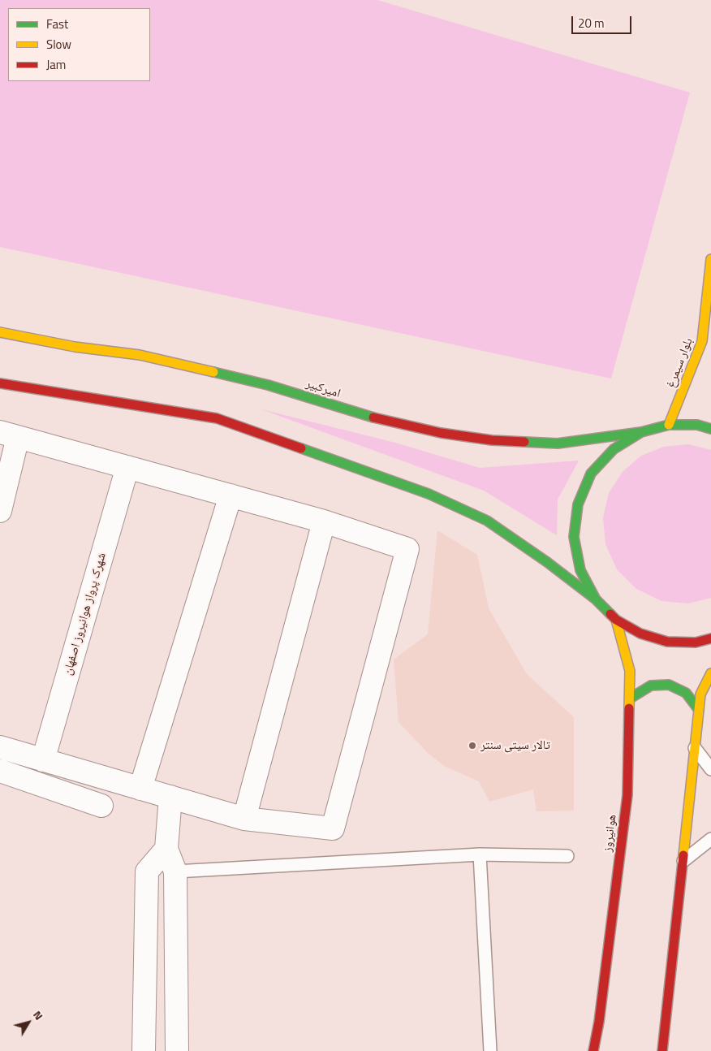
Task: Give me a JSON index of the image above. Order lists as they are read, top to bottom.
{
  "streets": {
    "main road": ["بلوار سیمرغ", "امیرکبیر", "هوانیروز"],
    "street": ["شهرک پرواز هوانیروز اصفهان"]
  },
  "places": ["تالار سیتی سنتر"],
  "legend": ["Fast", "Slow", "Jam"],
  "scale_bar": "20 m",
  "north": "top right"
}
